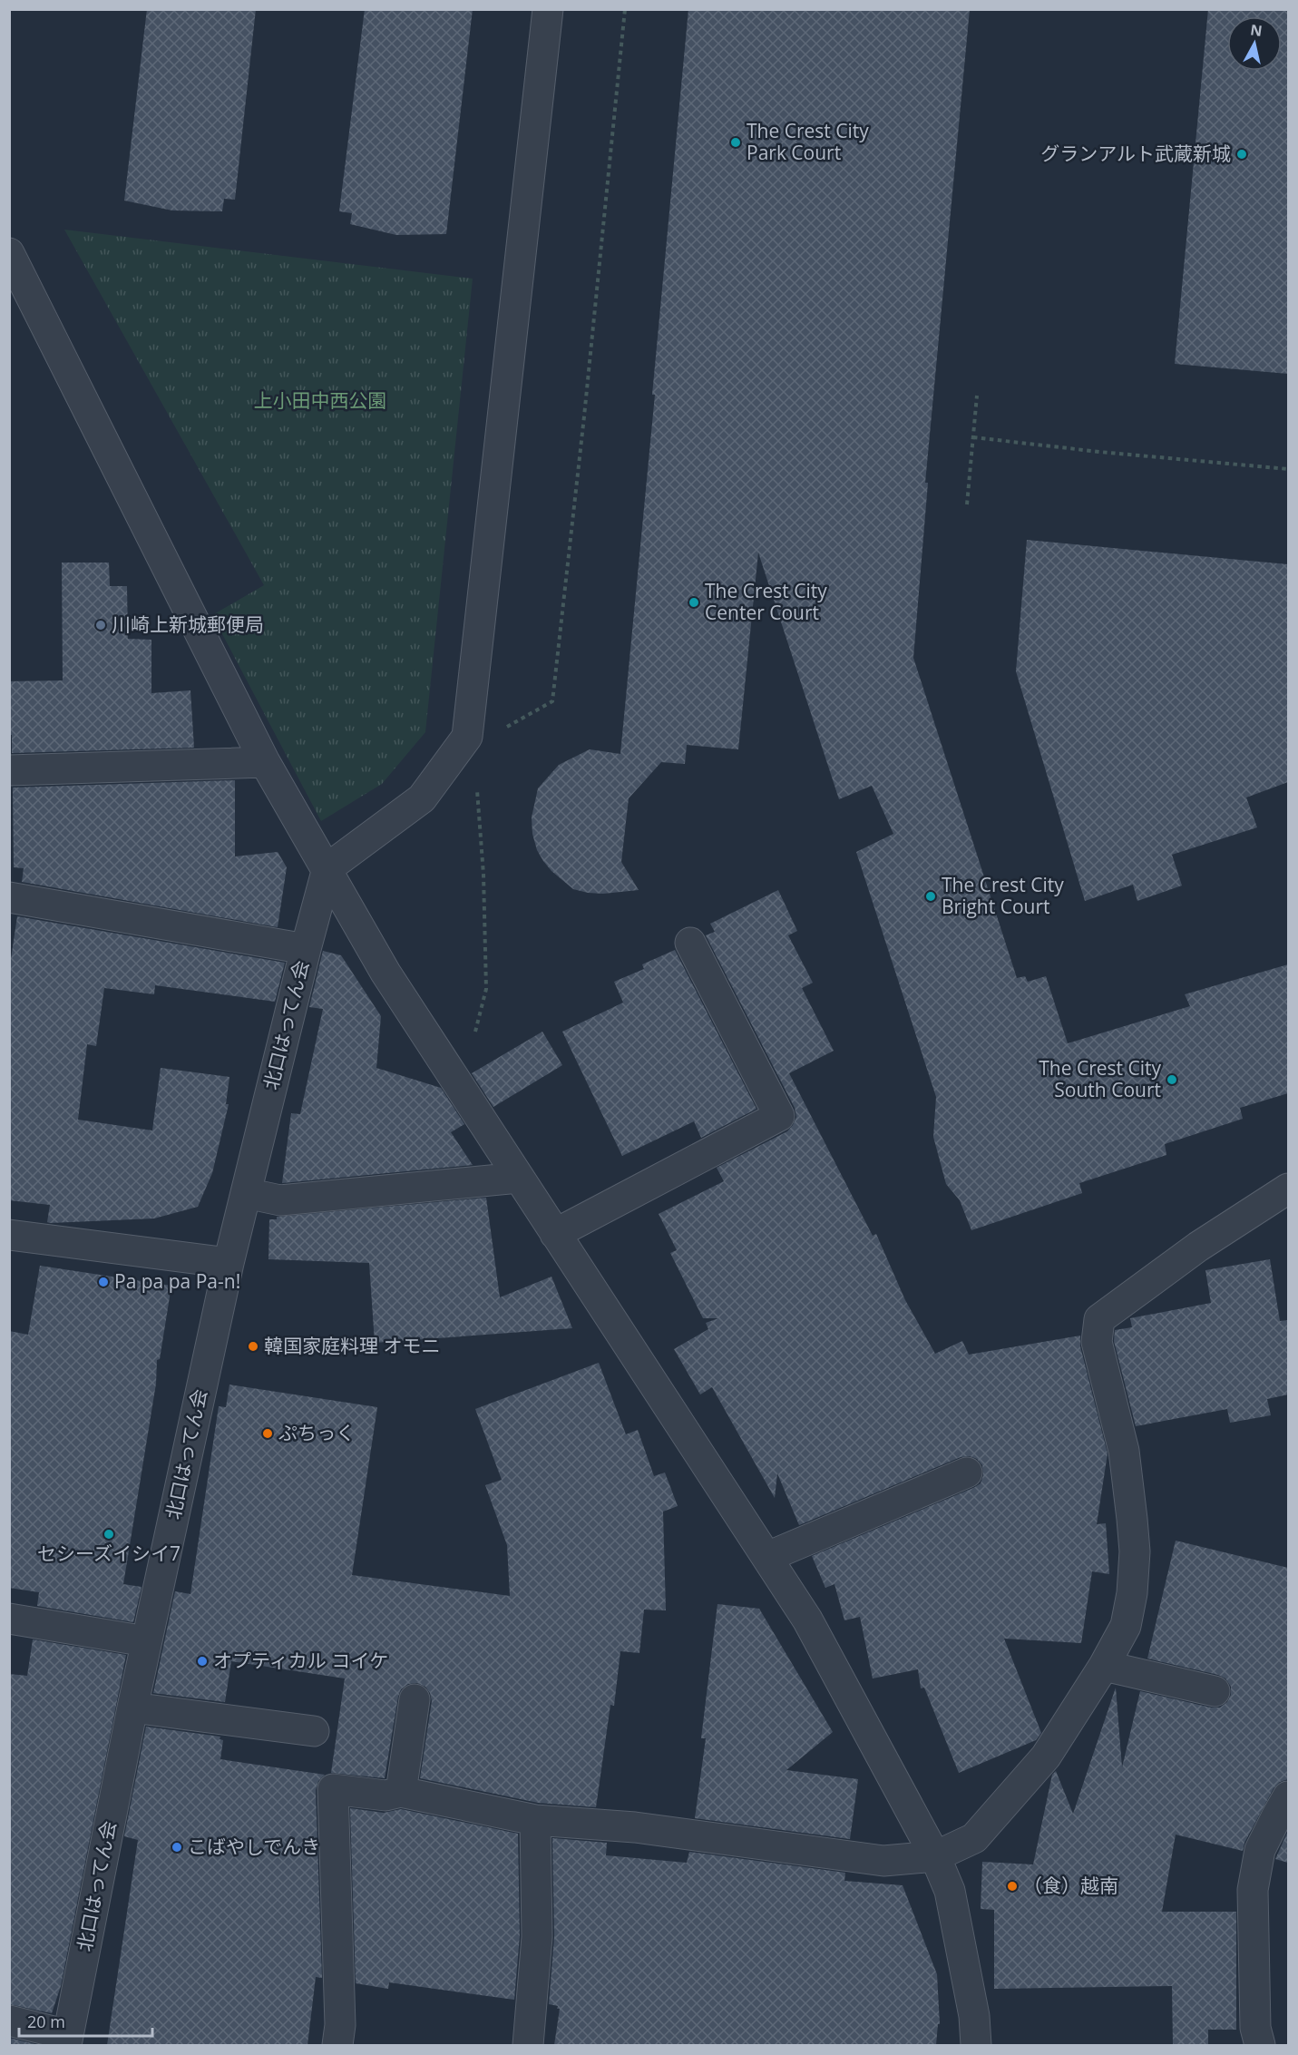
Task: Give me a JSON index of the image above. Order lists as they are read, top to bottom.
{
  "streets": {
    "street": ["北口はってん会"]
  },
  "parks": ["上小田中西公園"],
  "places": [
    "The Crest City Park Court",
    "グランアルト武蔵新城",
    "The Crest City Center Court",
    "川崎上新城郵便局",
    "The Crest City Bright Court",
    "The Crest City South Court",
    "Pa pa pa Pa-n!",
    "韓国家庭料理 オモニ",
    "ぷちっく",
    "セシーズイシイ7",
    "オプティカル コイケ",
    "こばやしでんき",
    "（食）越南"
  ],
  "scale_bar": "20 m",
  "north": "top"
}
